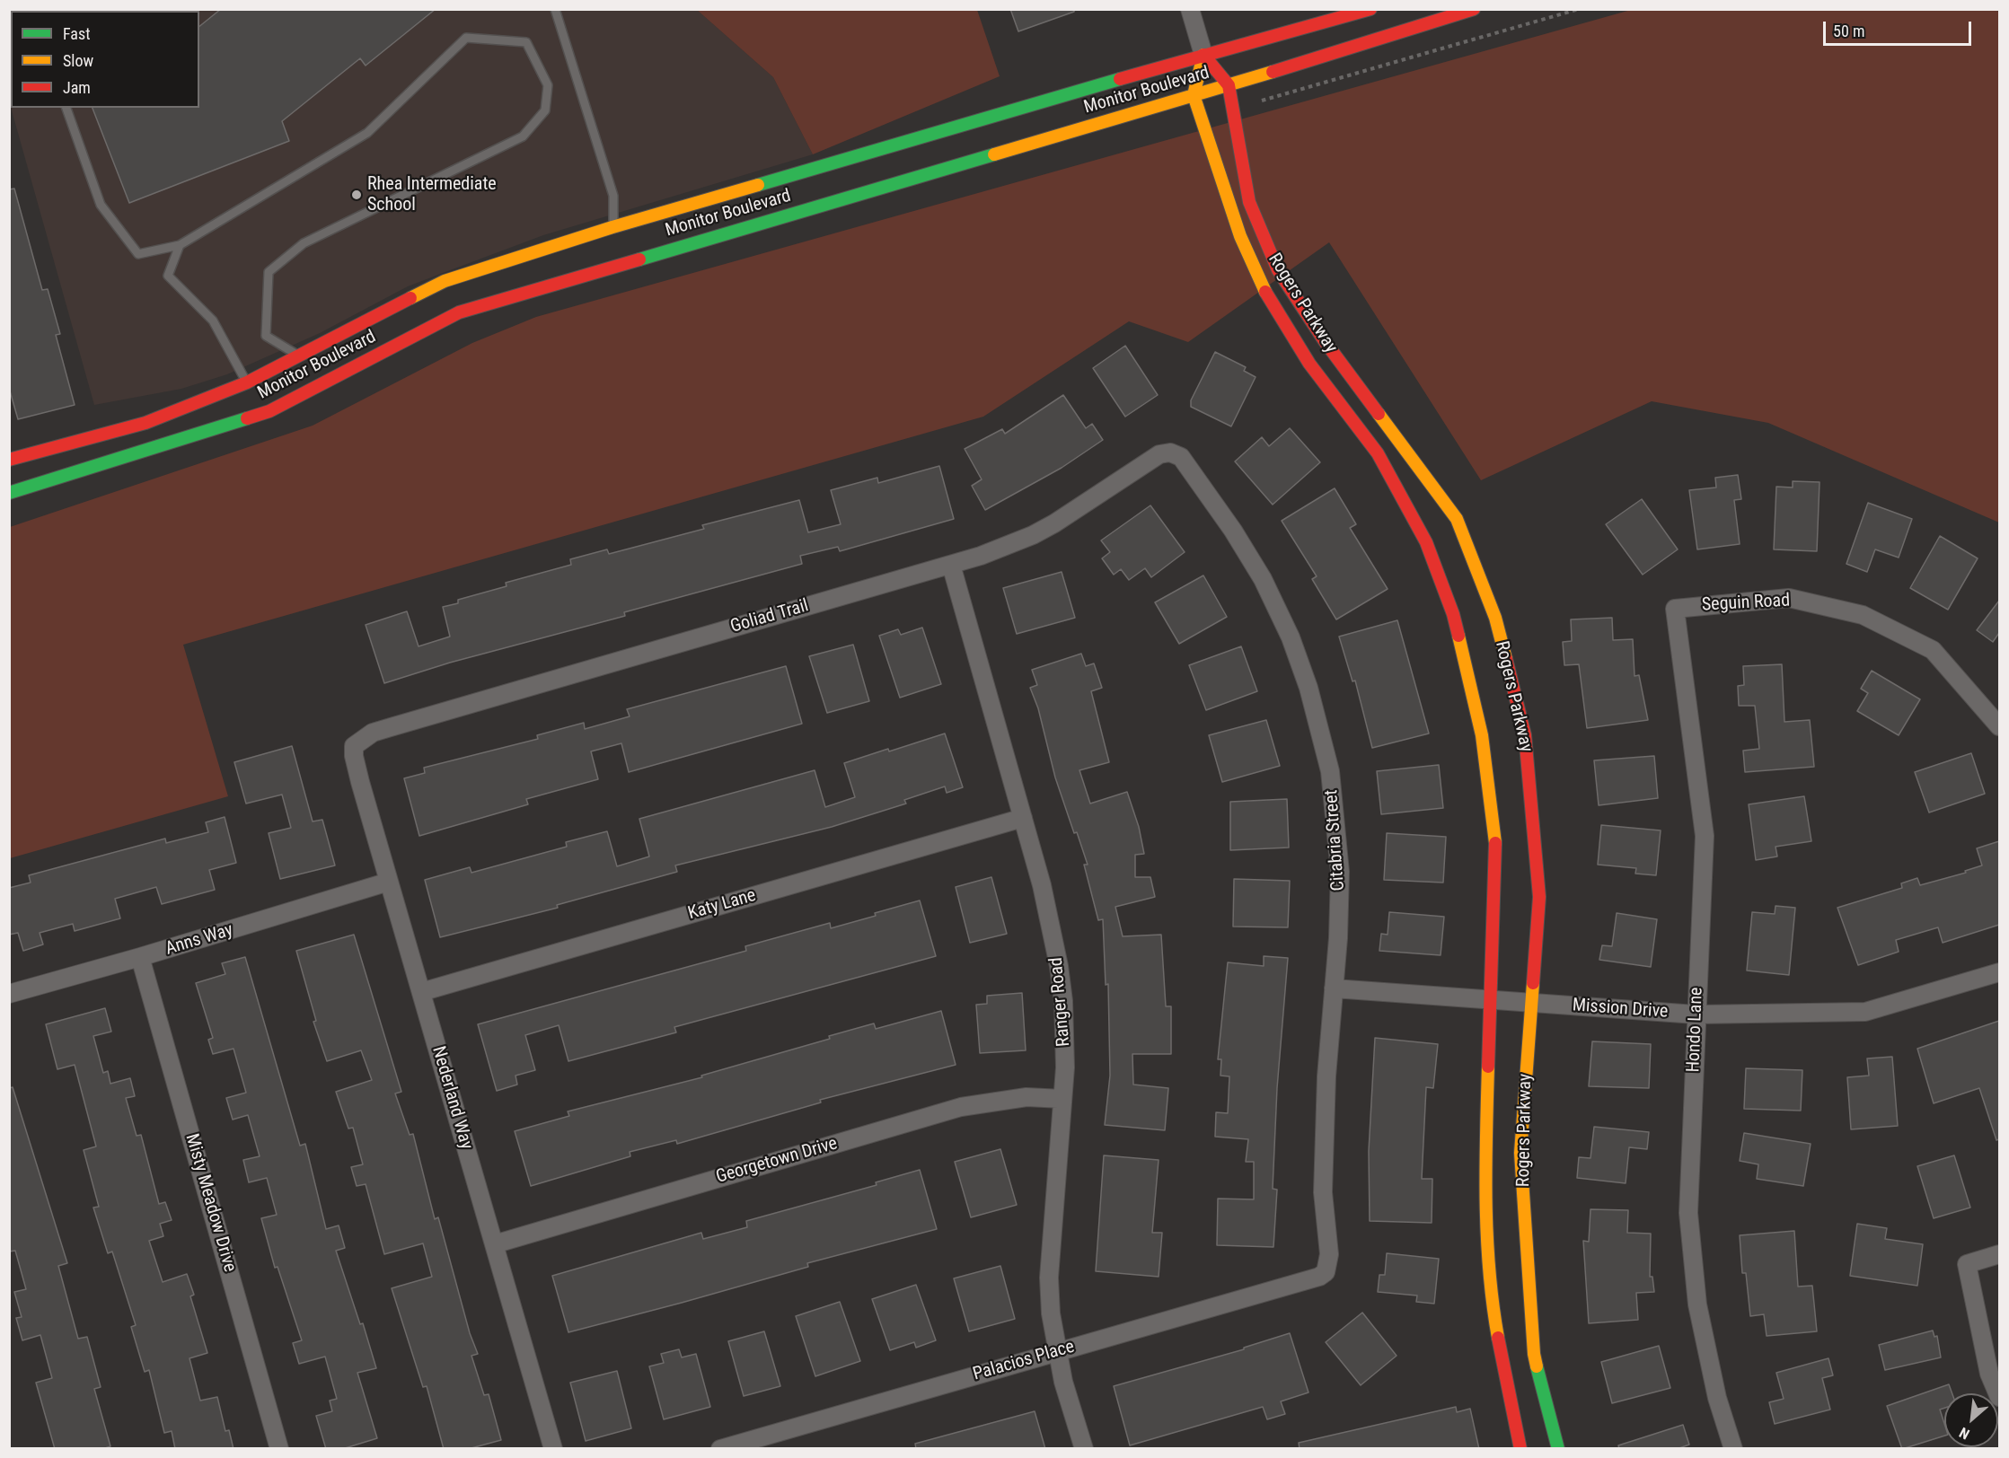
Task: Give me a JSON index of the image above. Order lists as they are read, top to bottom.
{
  "streets": {
    "street": [
      "Monitor Boulevard",
      "Rogers Parkway",
      "Seguin Road",
      "Goliad Trail",
      "Citabria Street",
      "Katy Lane",
      "Anns Way",
      "Ranger Road",
      "Mission Drive",
      "Hondo Lane",
      "Nederland Way",
      "Georgetown Drive",
      "Misty Meadow Drive",
      "Palacios Place"
    ]
  },
  "crossings": [
    ["Monitor Boulevard", "Rogers Parkway"],
    ["Rogers Parkway", "Mission Drive"],
    ["Seguin Road", "Hondo Lane"],
    ["Goliad Trail", "Citabria Street"],
    ["Goliad Trail", "Ranger Road"],
    ["Goliad Trail", "Nederland Way"],
    ["Citabria Street", "Mission Drive"],
    ["Citabria Street", "Palacios Place"],
    ["Katy Lane", "Ranger Road"],
    ["Katy Lane", "Nederland Way"],
    ["Anns Way", "Nederland Way"],
    ["Anns Way", "Misty Meadow Drive"],
    ["Ranger Road", "Georgetown Drive"],
    ["Ranger Road", "Palacios Place"],
    ["Mission Drive", "Hondo Lane"],
    ["Nederland Way", "Georgetown Drive"]
  ],
  "places": ["Rhea Intermediate School"],
  "legend": ["Fast", "Slow", "Jam"],
  "scale_bar": "50 m",
  "north": "bottom left"
}
